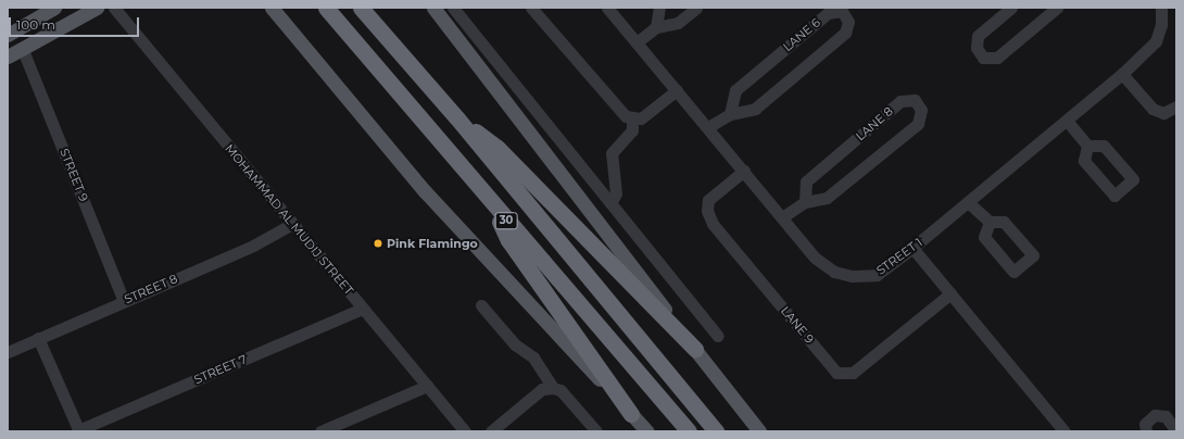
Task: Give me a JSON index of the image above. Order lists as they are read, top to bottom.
{
  "streets": {
    "highway": ["30"],
    "street": [
      "LANE 6",
      "LANE 8",
      "STREET 9",
      "MOHAMMAD AL MUDIJ STREET",
      "STREET 1",
      "STREET 8",
      "LANE 9",
      "STREET 7"
    ]
  },
  "crossings": [
    ["LANE 6", "STREET 1"],
    ["LANE 8", "STREET 1"],
    ["STREET 9", "STREET 8"],
    ["MOHAMMAD AL MUDIJ STREET", "STREET 8"],
    ["MOHAMMAD AL MUDIJ STREET", "STREET 7"],
    ["STREET 1", "LANE 9"]
  ],
  "places": ["Pink Flamingo"],
  "scale_bar": "100 m"
}
